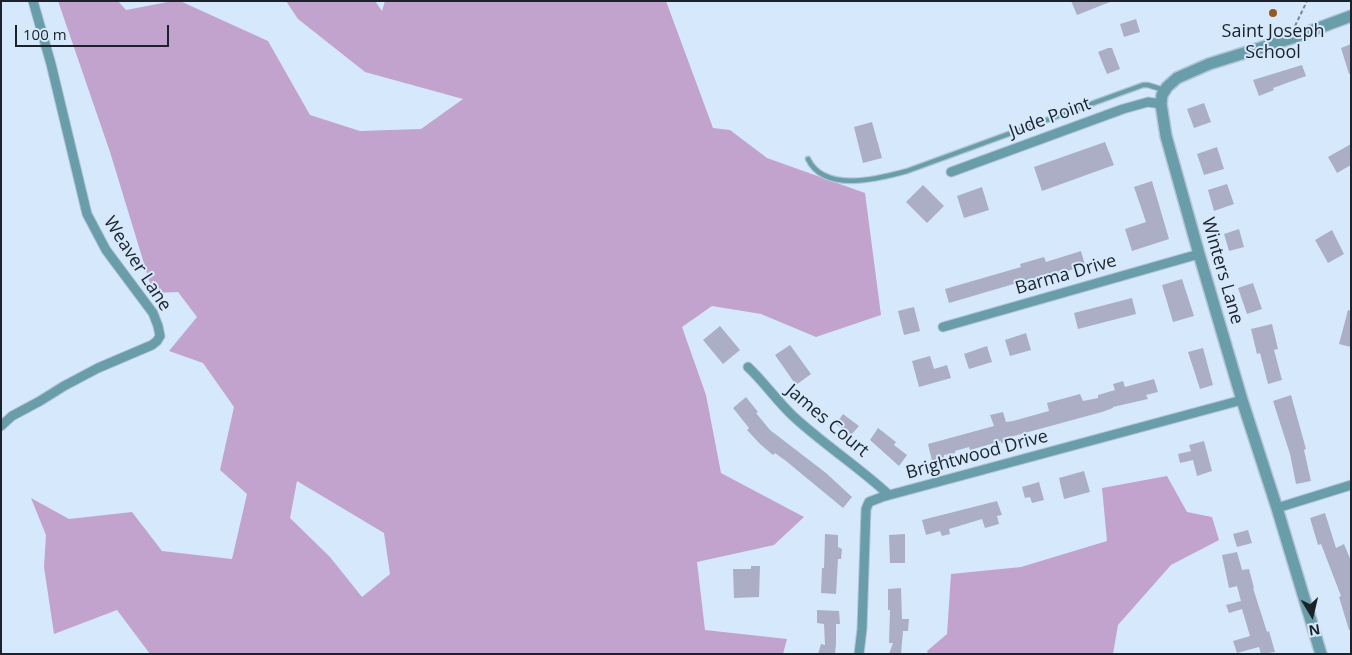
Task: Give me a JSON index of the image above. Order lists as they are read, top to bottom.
{
  "streets": {
    "street": [
      "Jude Point",
      "Weaver Lane",
      "Winters Lane",
      "Barma Drive",
      "James Court",
      "Brightwood Drive"
    ]
  },
  "crossings": [
    ["Jude Point", "Winters Lane"],
    ["Winters Lane", "Barma Drive"],
    ["Winters Lane", "Brightwood Drive"],
    ["James Court", "Brightwood Drive"]
  ],
  "places": ["Saint Joseph School"],
  "scale_bar": "100 m",
  "north": "bottom"
}
